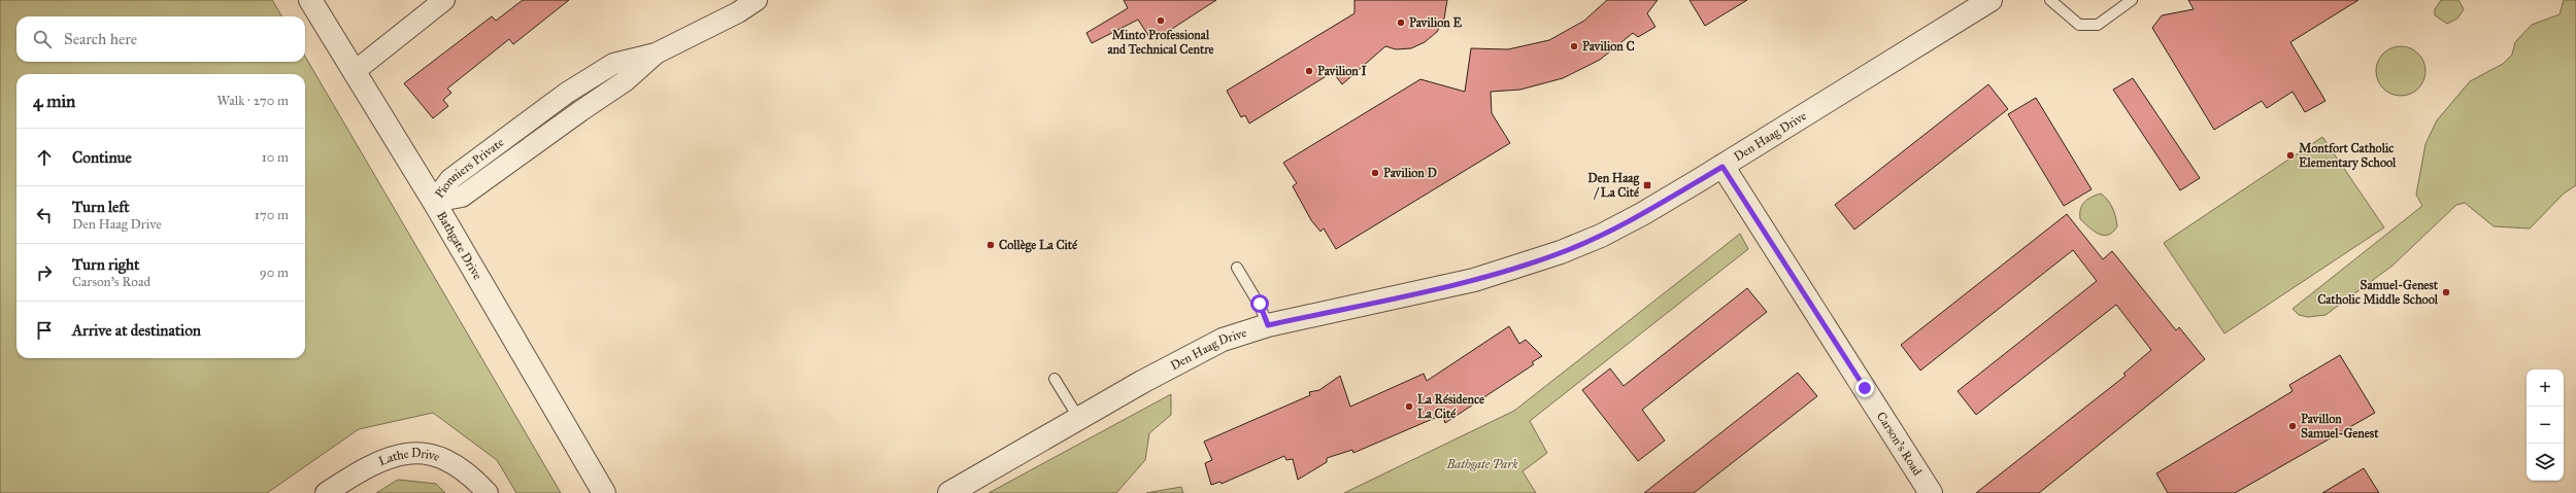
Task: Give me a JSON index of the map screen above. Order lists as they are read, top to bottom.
{
  "streets": {
    "street": [
      "Den Haag Drive",
      "Pionniers Private",
      "Bathgate Drive",
      "Carson's Road",
      "Lathe Drive"
    ]
  },
  "crossings": [
    ["Den Haag Drive", "Carson's Road"],
    ["Pionniers Private", "Bathgate Drive"]
  ],
  "parks": ["Bathgate Park"],
  "places": {
    "other": [
      "Minto Professional and Technical Centre",
      "Pavilion E",
      "Pavilion C",
      "Pavilion I",
      "Montfort Catholic Elementary School",
      "Pavilion D",
      "Collège La Cité",
      "Samuel-Genest Catholic Middle School",
      "La Résidence La Cité",
      "Pavillon Samuel-Genest"
    ],
    "transit": ["Den Haag / La Cité"]
  },
  "page": {
    "search": "Search here",
    "heading": ["4 min", "Walk · 270 m"],
    "list": [
      ["Continue", "10 m"],
      ["Turn left", "Den Haag Drive", "170 m"],
      ["Turn right", "Carson's Road", "90 m"],
      "Arrive at destination"
    ],
    "map_buttons": ["+", "−"]
  }
}
